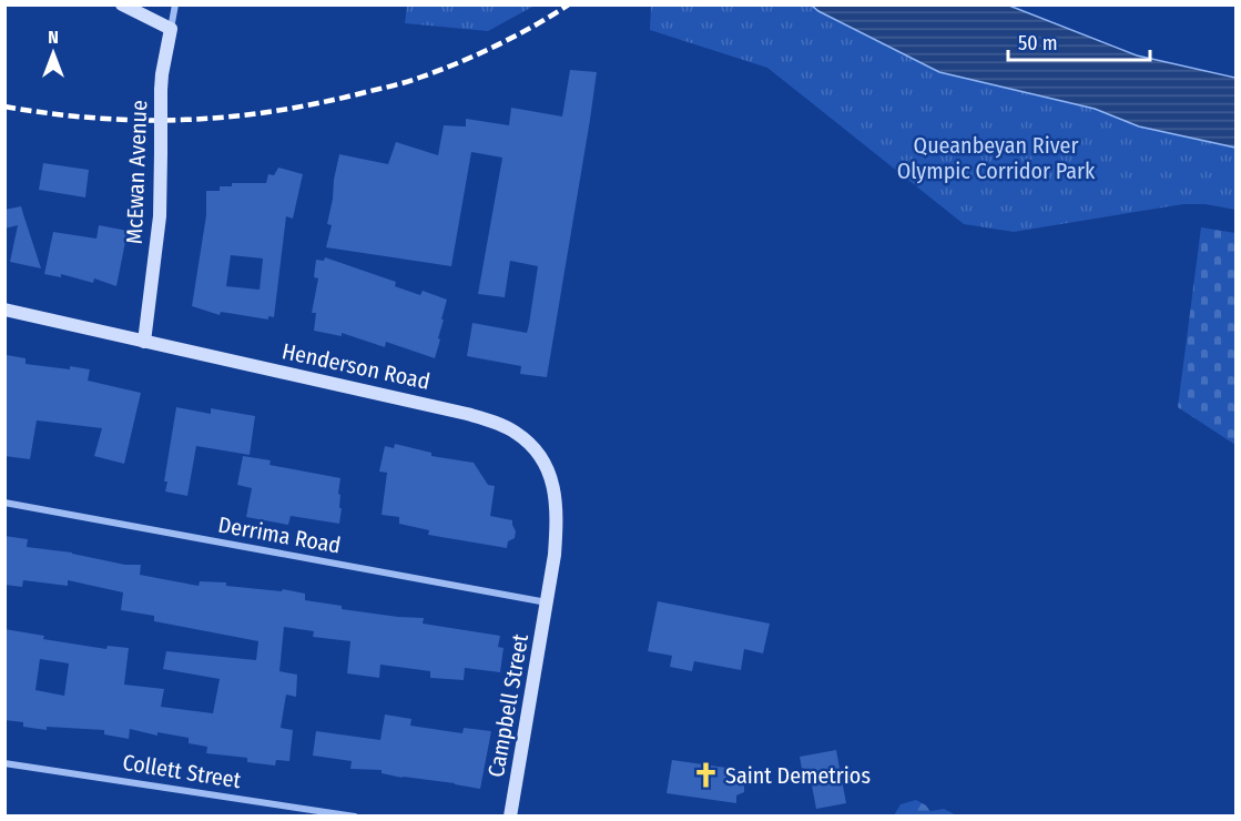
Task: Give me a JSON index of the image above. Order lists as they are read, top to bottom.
{
  "streets": {
    "street": [
      "McEwan Avenue",
      "Henderson Road",
      "Derrima Road",
      "Campbell Street",
      "Collett Street"
    ]
  },
  "crossings": [
    ["McEwan Avenue", "Henderson Road"],
    ["Henderson Road", "Derrima Road"],
    ["Henderson Road", "Campbell Street"],
    ["Derrima Road", "Campbell Street"]
  ],
  "parks": ["Queanbeyan River Olympic Corridor Park"],
  "places": {
    "church": ["Saint Demetrios"]
  },
  "scale_bar": "50 m",
  "north": "top"
}
